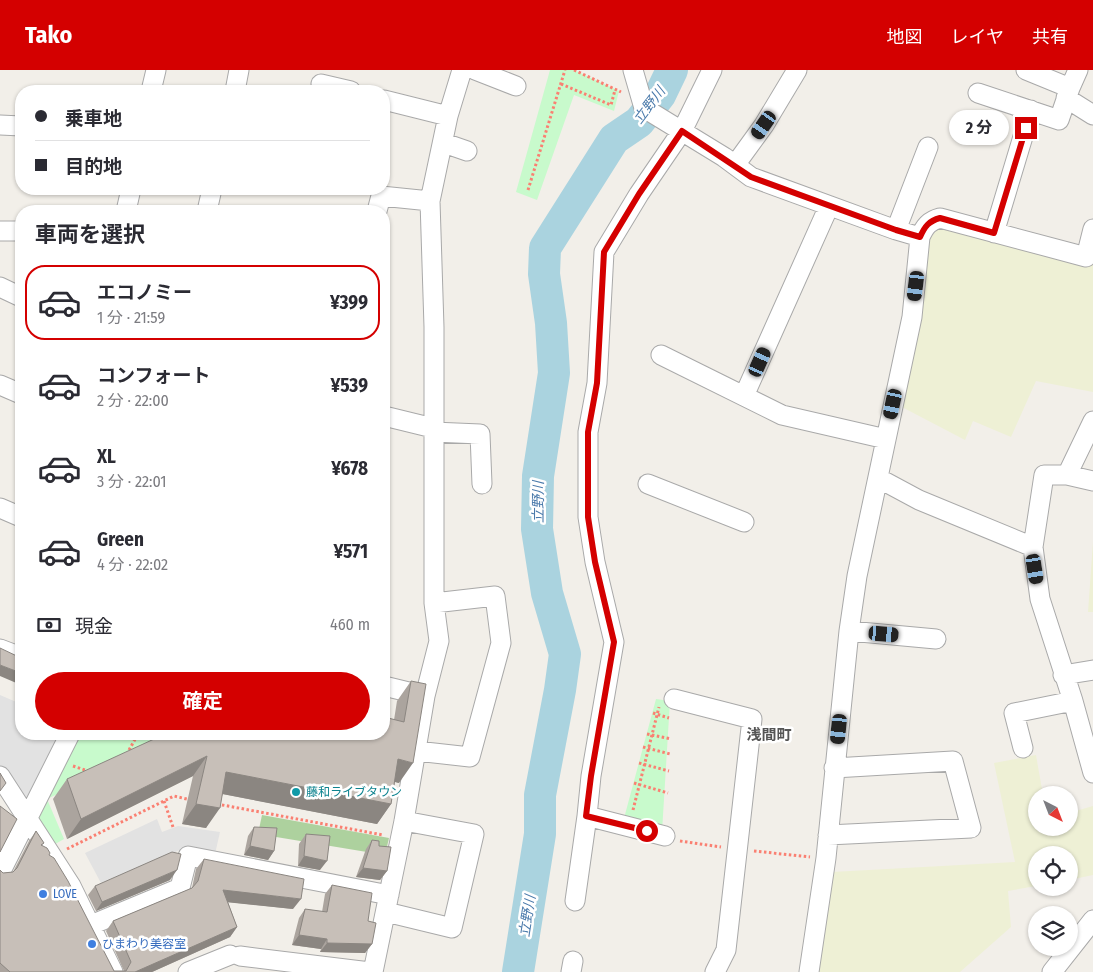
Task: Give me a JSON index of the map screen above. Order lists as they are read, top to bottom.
{
  "districts": ["浅間町"],
  "water": ["立野川"],
  "places": ["藤和ライブタウン", "LOVE", "ひまわり美容室"],
  "north": "bottom right",
  "page": {
    "header": "Tako",
    "nav": ["地図", "レイヤ", "共有"],
    "banner": ["乗車地", "目的地"],
    "bubble": "2 分",
    "heading": "車両を選択",
    "list": [
      {
        "name": "エコノミー",
        "note": "1 分 · 21:59",
        "value": "¥399"
      },
      {
        "name": "コンフォート",
        "note": "2 分 · 22:00",
        "value": "¥539"
      },
      {
        "name": "XL",
        "note": "3 分 · 22:01",
        "value": "¥678"
      },
      {
        "name": "Green",
        "note": "4 分 · 22:02",
        "value": "¥571"
      }
    ],
    "pay": ["現金", "460 m"],
    "buttons": "確定"
  }
}
